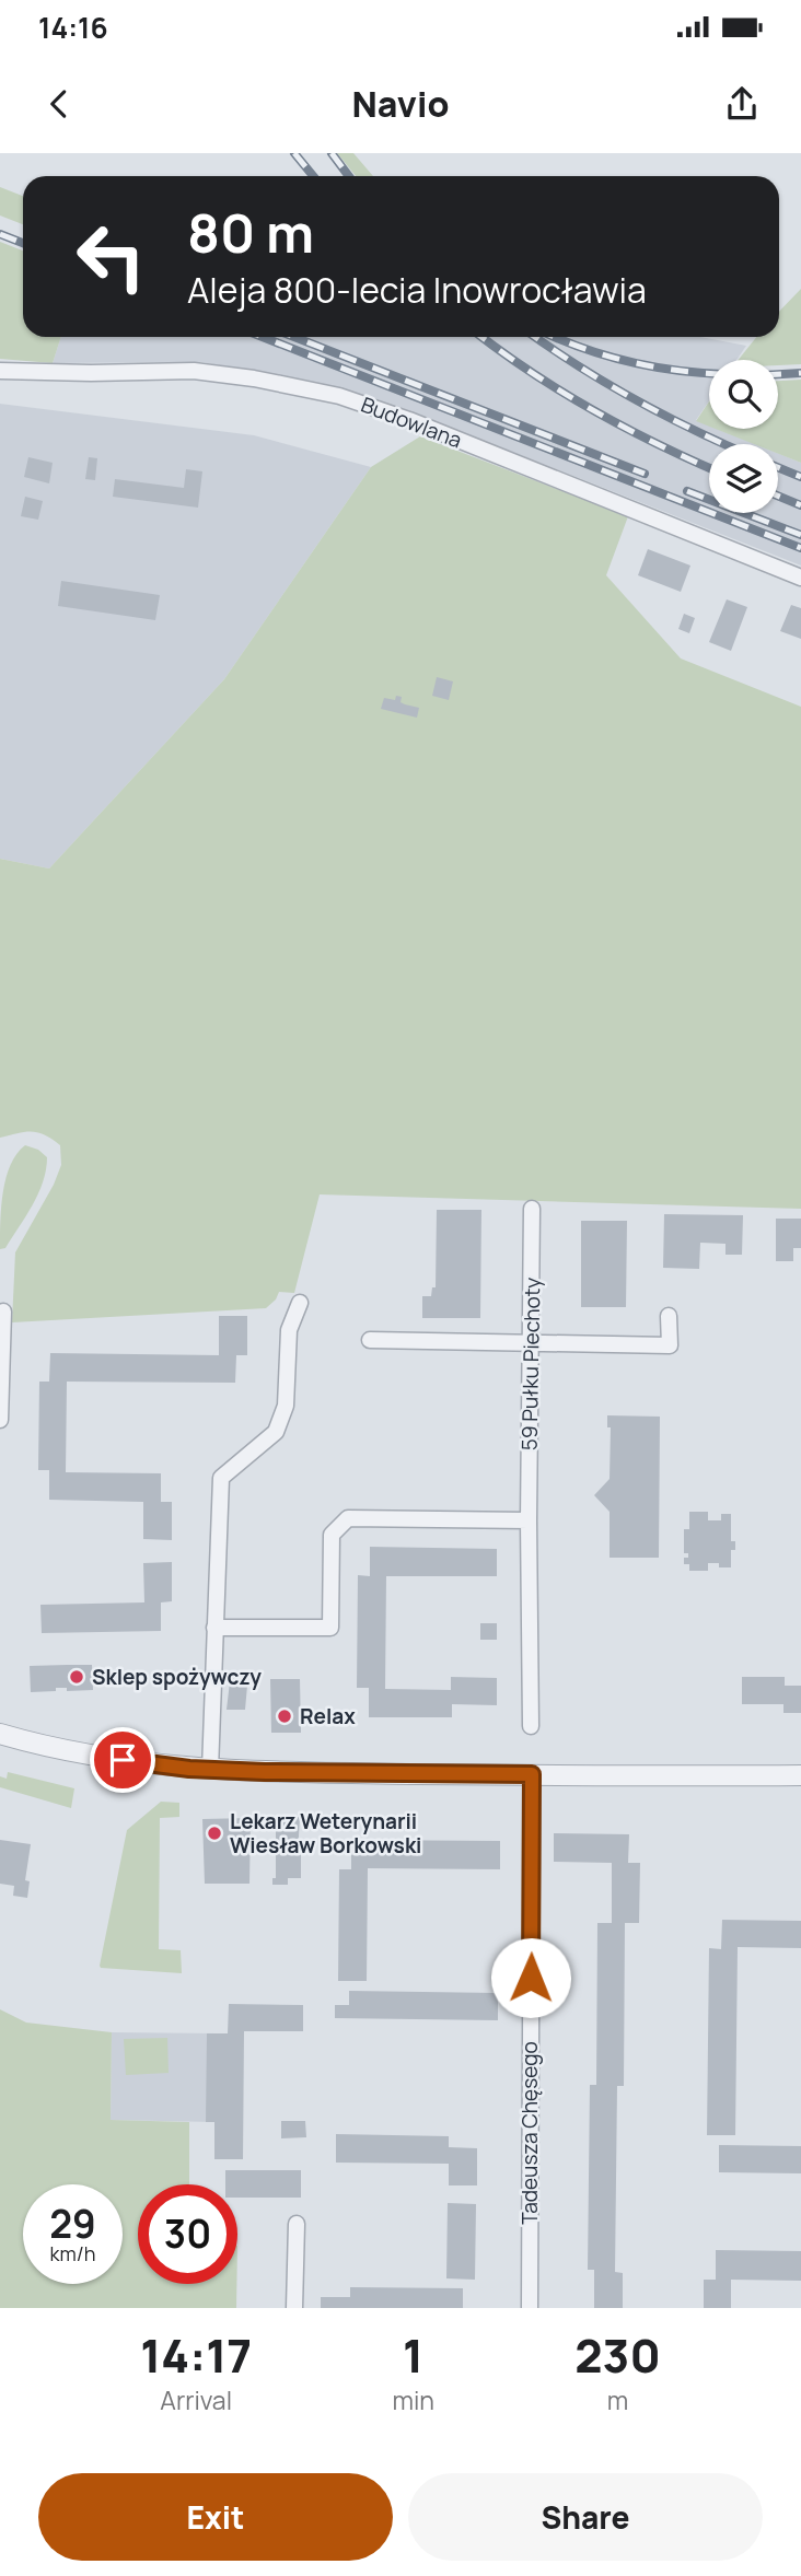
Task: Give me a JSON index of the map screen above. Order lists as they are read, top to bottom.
{
  "streets": {
    "street": ["Budowlana", "59 Pułku Piechoty", "Tadeusza Chęsego"]
  },
  "places": ["Sklep spożywczy", "Relax", "Lekarz Weterynarii Wiesław Borkowski"],
  "page": {
    "status": "14:16",
    "header": "Navio",
    "turn": ["80 m", "Aleja 800-lecia Inowrocławia"],
    "speed": "29 km/h",
    "limit": "30",
    "eta": [
      "14:17",
      "Arrival",
      "1",
      "min",
      "230",
      "m"
    ],
    "buttons": ["Exit", "Share"]
  }
}
